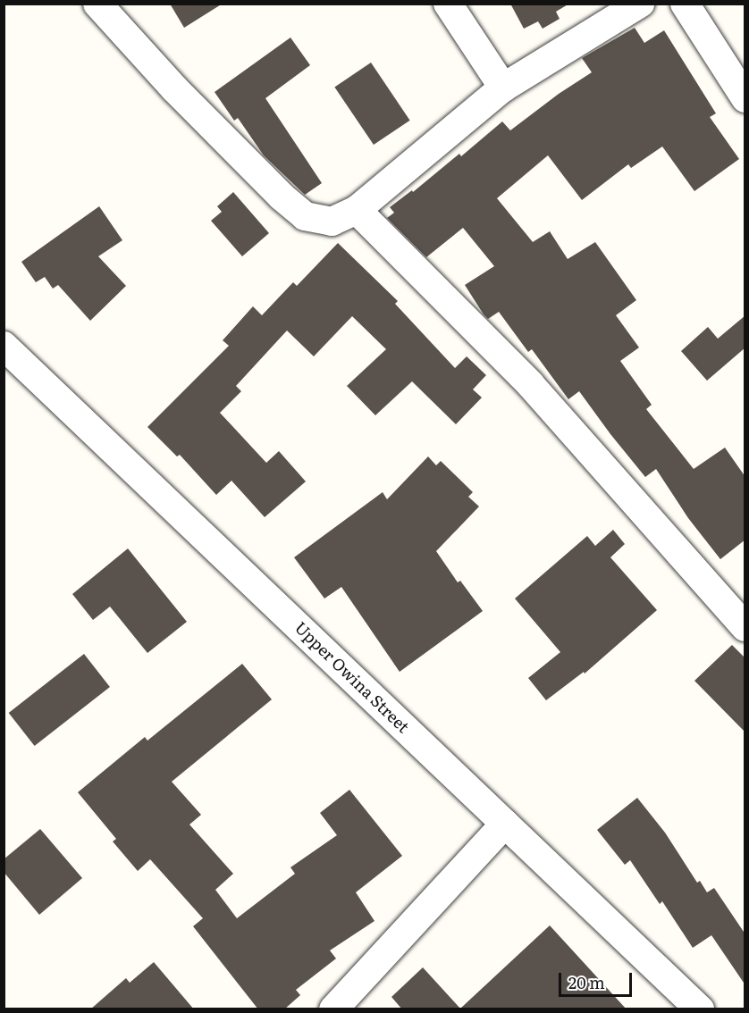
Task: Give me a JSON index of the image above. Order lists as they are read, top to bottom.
{
  "streets": {
    "street": ["Upper Owina Street"]
  },
  "scale_bar": "20 m"
}
